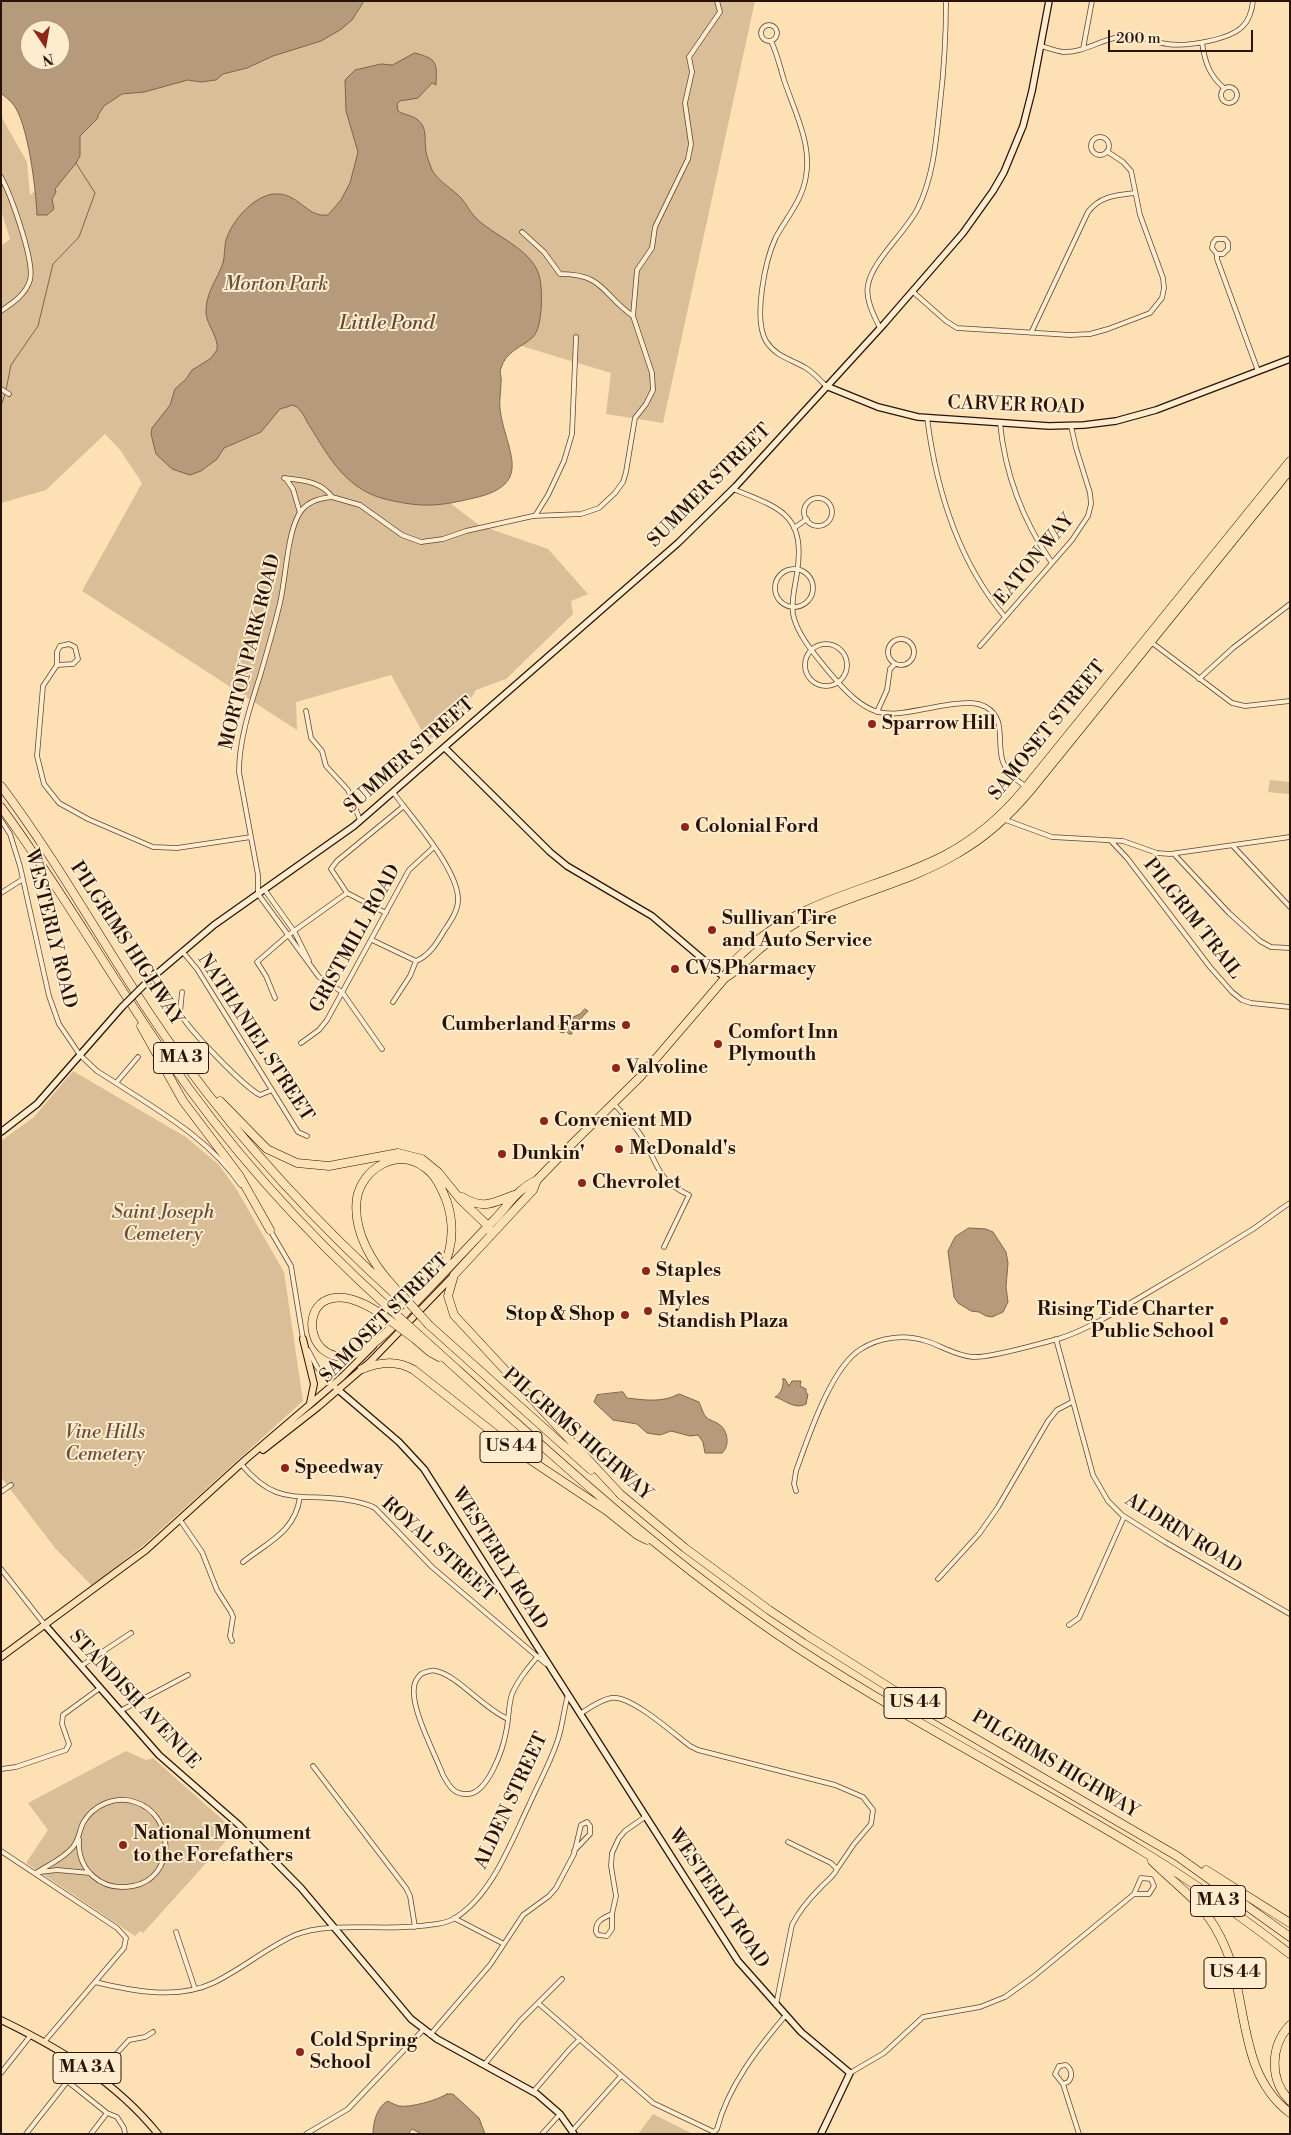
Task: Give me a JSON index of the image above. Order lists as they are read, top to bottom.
{
  "streets": {
    "highway": [
      "SAMOSET STREET",
      "PILGRIMS HIGHWAY",
      "MA 3",
      "US 44"
    ],
    "main road": ["MA 3A"],
    "street": [
      "CARVER ROAD",
      "SUMMER STREET",
      "EATON WAY",
      "MORTON PARK ROAD",
      "PILGRIM TRAIL",
      "WESTERLY ROAD",
      "GRISTMILL ROAD",
      "NATHANIEL STREET",
      "ALDRIN ROAD",
      "ROYAL STREET",
      "STANDISH AVENUE",
      "ALDEN STREET"
    ]
  },
  "crossings": [
    ["CARVER ROAD", "SUMMER STREET"],
    ["CARVER ROAD", "EATON WAY"],
    ["SUMMER STREET", "MORTON PARK ROAD"],
    ["SUMMER STREET", "WESTERLY ROAD"],
    ["SUMMER STREET", "NATHANIEL STREET"],
    ["SAMOSET STREET", "WESTERLY ROAD"],
    ["SAMOSET STREET", "US 44"],
    ["SAMOSET STREET", "ROYAL STREET"],
    ["SAMOSET STREET", "STANDISH AVENUE"],
    ["WESTERLY ROAD", "ROYAL STREET"],
    ["WESTERLY ROAD", "ALDEN STREET"],
    ["PILGRIMS HIGHWAY", "US 44"],
    ["STANDISH AVENUE", "ALDEN STREET"]
  ],
  "water": ["Little Pond"],
  "parks": ["Morton Park", "Saint Joseph Cemetery", "Vine Hills Cemetery"],
  "places": [
    "Sparrow Hill",
    "Colonial Ford",
    "Sullivan Tire and Auto Service",
    "CVS Pharmacy",
    "Cumberland Farms",
    "Comfort Inn Plymouth",
    "Valvoline",
    "Convenient MD",
    "McDonald's",
    "Dunkin'",
    "Chevrolet",
    "Staples",
    "Myles Standish Plaza",
    "Stop & Shop",
    "Rising Tide Charter Public School",
    "Speedway",
    "National Monument to the Forefathers",
    "Cold Spring School"
  ],
  "scale_bar": "200 m",
  "north": "bottom"
}
